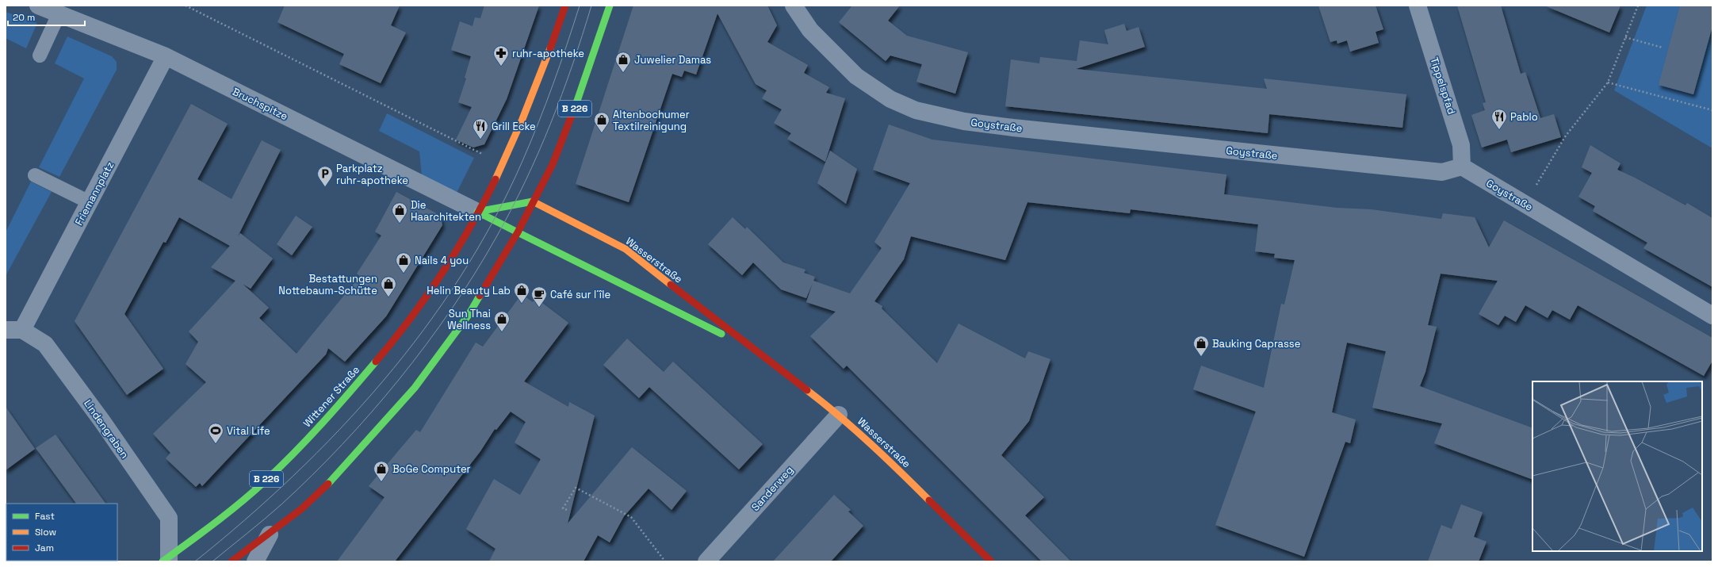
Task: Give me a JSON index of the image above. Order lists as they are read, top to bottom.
{
  "streets": {
    "main road": ["B 226", "Wasserstraße", "Wittener Straße"],
    "street": [
      "Tippelspfad",
      "Bruchspitze",
      "Goystraße",
      "Friemannplatz",
      "Lindengraben",
      "Sanderweg"
    ]
  },
  "crossings": [
    ["Tippelspfad", "Goystraße"],
    ["Bruchspitze", "Friemannplatz"],
    ["Bruchspitze", "Wittener Straße"],
    ["B 226", "Wasserstraße"],
    ["Friemannplatz", "Lindengraben"],
    ["Wasserstraße", "Sanderweg"],
    ["Wittener Straße", "Lindengraben"]
  ],
  "places": {
    "pharmacy": ["ruhr-apotheke"],
    "shop": [
      "Juwelier Damas",
      "Altenbochumer Textilreinigung",
      "Die Haarchitekten",
      "Nails 4 you",
      "Bestattungen Nottebaum-Schütte",
      "Helin Beauty Lab",
      "Sun Thai Wellness",
      "Bauking Caprasse",
      "BoGe Computer"
    ],
    "restaurant": ["Pablo", "Grill Ecke"],
    "parking": ["Parkplatz ruhr-apotheke"],
    "cafe": ["Café sur l´île"],
    "sports": ["Vital Life"]
  },
  "legend": ["Fast", "Slow", "Jam"],
  "scale_bar": "20 m"
}
